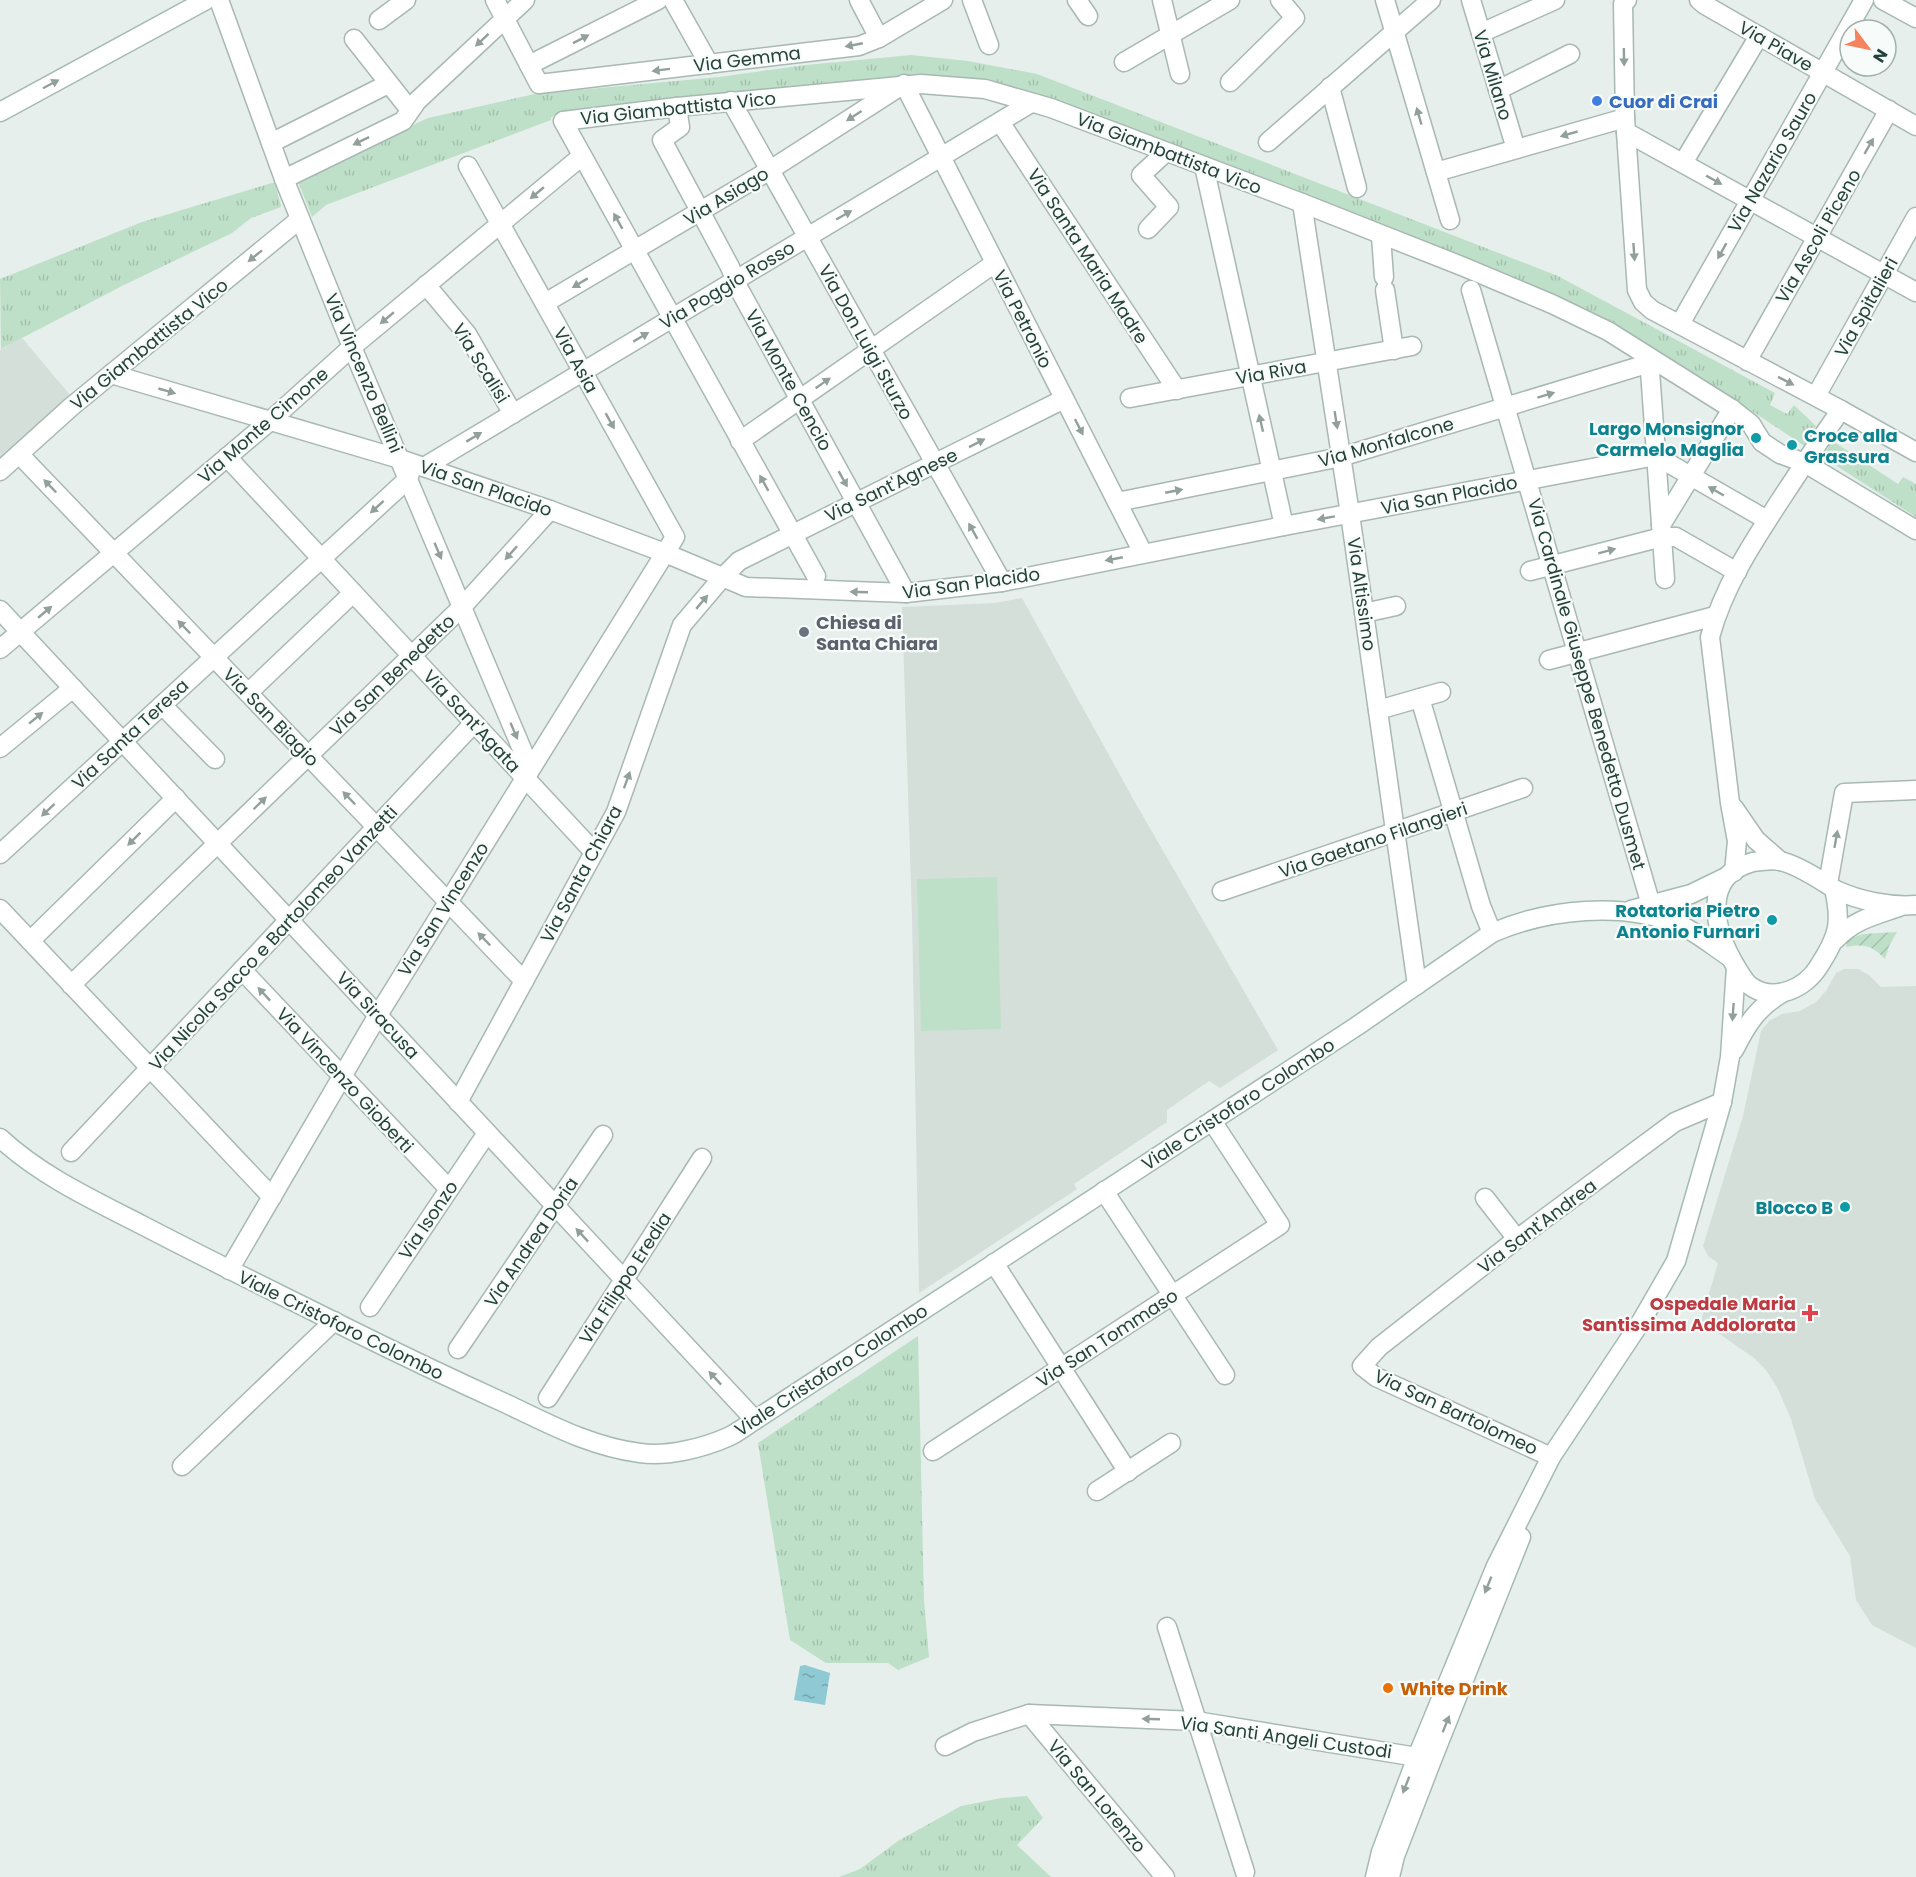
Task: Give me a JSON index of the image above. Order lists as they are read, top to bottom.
{
  "streets": {
    "street": [
      "Via Piave",
      "Via Gemma",
      "Via Milano",
      "Via Giambattista Vico",
      "Via Nazario Sauro",
      "Via Asiago",
      "Via Ascoli Piceno",
      "Via Santa Maria Madre",
      "Via Poggio Rosso",
      "Via Spitalieri",
      "Via Petronio",
      "Via Don Luigi Sturzo",
      "Via Asia",
      "Via Scalisi",
      "Via Riva",
      "Via Vincenzo Bellini",
      "Via Monte Cencio",
      "Via Monte Cimone",
      "Via Monfalcone",
      "Via Sant'Agnese",
      "Via San Placido",
      "Via Altissimo",
      "Via San Benedetto",
      "Via Cardinale Giuseppe Benedetto Dusmet",
      "Via San Biagio",
      "Via Sant'Agata",
      "Via Santa Teresa",
      "Via Gaetano Filangieri",
      "Via Santa Chiara",
      "Via San Vincenzo",
      "Via Nicola Sacco e Bartolomeo Vanzetti",
      "Via Siracusa",
      "Via Vincenzo Gioberti",
      "Viale Cristoforo Colombo",
      "Via Isonzo",
      "Via Sant'Andrea",
      "Via Andrea Doria",
      "Via Filippo Eredia",
      "Via San Tommaso",
      "Via San Bartolomeo",
      "Via Santi Angeli Custodi",
      "Via San Lorenzo"
    ]
  },
  "crossings": [
    ["Via Piave", "Via Nazario Sauro"],
    ["Via Piave", "Via Ascoli Piceno"],
    ["Via Giambattista Vico", "Via Asiago"],
    ["Via Giambattista Vico", "Via Poggio Rosso"],
    ["Via Giambattista Vico", "Via Petronio"],
    ["Via Giambattista Vico", "Via Don Luigi Sturzo"],
    ["Via Giambattista Vico", "Via Riva"],
    ["Via Giambattista Vico", "Via Vincenzo Bellini"],
    ["Via Giambattista Vico", "Via Monte Cencio"],
    ["Via Giambattista Vico", "Via Monte Cimone"],
    ["Via Giambattista Vico", "Via Monfalcone"],
    ["Via Giambattista Vico", "Via San Placido"],
    ["Via Giambattista Vico", "Via Altissimo"],
    ["Via Giambattista Vico", "Via San Biagio"],
    ["Via Asiago", "Via Petronio"],
    ["Via Asiago", "Via Don Luigi Sturzo"],
    ["Via Asiago", "Via Asia"],
    ["Via Asiago", "Via Monte Cencio"],
    ["Via Santa Maria Madre", "Via Poggio Rosso"],
    ["Via Santa Maria Madre", "Via Riva"],
    ["Via Poggio Rosso", "Via Petronio"],
    ["Via Poggio Rosso", "Via Don Luigi Sturzo"],
    ["Via Poggio Rosso", "Via Asia"],
    ["Via Poggio Rosso", "Via Scalisi"],
    ["Via Poggio Rosso", "Via Vincenzo Bellini"],
    ["Via Poggio Rosso", "Via Monte Cencio"],
    ["Via Poggio Rosso", "Via San Placido"],
    ["Via Poggio Rosso", "Via Santa Teresa"],
    ["Via Petronio", "Via Monfalcone"],
    ["Via Petronio", "Via Sant'Agnese"],
    ["Via Petronio", "Via San Placido"],
    ["Via Don Luigi Sturzo", "Via Sant'Agnese"],
    ["Via Don Luigi Sturzo", "Via San Placido"],
    ["Via Asia", "Via Monte Cimone"],
    ["Via Asia", "Via San Placido"],
    ["Via Asia", "Via San Vincenzo"],
    ["Via Scalisi", "Via Monte Cimone"],
    ["Via Riva", "Via Altissimo"],
    ["Via Vincenzo Bellini", "Via Monte Cimone"],
    ["Via Vincenzo Bellini", "Via San Placido"],
    ["Via Vincenzo Bellini", "Via San Benedetto"],
    ["Via Vincenzo Bellini", "Via Sant'Agata"],
    ["Via Vincenzo Bellini", "Via Santa Teresa"],
    ["Via Vincenzo Bellini", "Via San Vincenzo"],
    ["Via Monte Cencio", "Via Sant'Agnese"],
    ["Via Monte Cencio", "Via San Placido"],
    ["Via Monte Cimone", "Via San Placido"],
    ["Via Monte Cimone", "Via San Biagio"],
    ["Via Monte Cimone", "Via Sant'Agata"],
    ["Via Monte Cimone", "Via Siracusa"],
    ["Via Monfalcone", "Via Altissimo"],
    ["Via Monfalcone", "Via Cardinale Giuseppe Benedetto Dusmet"],
    ["Via Sant'Agnese", "Via San Placido"],
    ["Via Sant'Agnese", "Via Santa Chiara"],
    ["Via San Placido", "Via Altissimo"],
    ["Via San Placido", "Via San Benedetto"],
    ["Via San Placido", "Via Cardinale Giuseppe Benedetto Dusmet"],
    ["Via San Placido", "Via Santa Teresa"],
    ["Via San Placido", "Via Santa Chiara"],
    ["Via San Placido", "Via San Vincenzo"],
    ["Via Altissimo", "Via Gaetano Filangieri"],
    ["Via Altissimo", "Viale Cristoforo Colombo"],
    ["Via San Benedetto", "Via San Biagio"],
    ["Via San Benedetto", "Via Sant'Agata"],
    ["Via San Benedetto", "Via Siracusa"],
    ["Via San Biagio", "Via Santa Teresa"],
    ["Via San Biagio", "Via Santa Chiara"],
    ["Via San Biagio", "Via San Vincenzo"],
    ["Via San Biagio", "Via Nicola Sacco e Bartolomeo Vanzetti"],
    ["Via Sant'Agata", "Via Santa Teresa"],
    ["Via Sant'Agata", "Via Santa Chiara"],
    ["Via Sant'Agata", "Via San Vincenzo"],
    ["Via Sant'Agata", "Via Nicola Sacco e Bartolomeo Vanzetti"],
    ["Via Santa Teresa", "Via Siracusa"],
    ["Via Santa Chiara", "Via Siracusa"],
    ["Via San Vincenzo", "Via Siracusa"],
    ["Via San Vincenzo", "Via Vincenzo Gioberti"],
    ["Via San Vincenzo", "Viale Cristoforo Colombo"],
    ["Via Nicola Sacco e Bartolomeo Vanzetti", "Via Siracusa"],
    ["Via Nicola Sacco e Bartolomeo Vanzetti", "Via Vincenzo Gioberti"],
    ["Via Siracusa", "Viale Cristoforo Colombo"],
    ["Via Siracusa", "Via Isonzo"],
    ["Via Siracusa", "Via Andrea Doria"],
    ["Via Siracusa", "Via Filippo Eredia"],
    ["Via Vincenzo Gioberti", "Via Isonzo"],
    ["Viale Cristoforo Colombo", "Via San Tommaso"],
    ["Via Sant'Andrea", "Via San Bartolomeo"],
    ["Via Santi Angeli Custodi", "Via San Lorenzo"]
  ],
  "one_way": [
    "Via Nazario Sauro",
    "Via Asiago",
    "Via Vincenzo Bellini",
    "Via Monfalcone",
    "Via San Biagio",
    "Via Santa Chiara"
  ],
  "places": {
    "other": [
      "Cuor di Crai",
      "Largo Monsignor Carmelo Maglia",
      "Croce alla Grassura",
      "Chiesa di Santa Chiara",
      "Rotatoria Pietro Antonio Furnari",
      "Blocco B",
      "White Drink"
    ],
    "health": ["Ospedale Maria Santissima Addolorata"]
  },
  "north": "bottom right"
}
